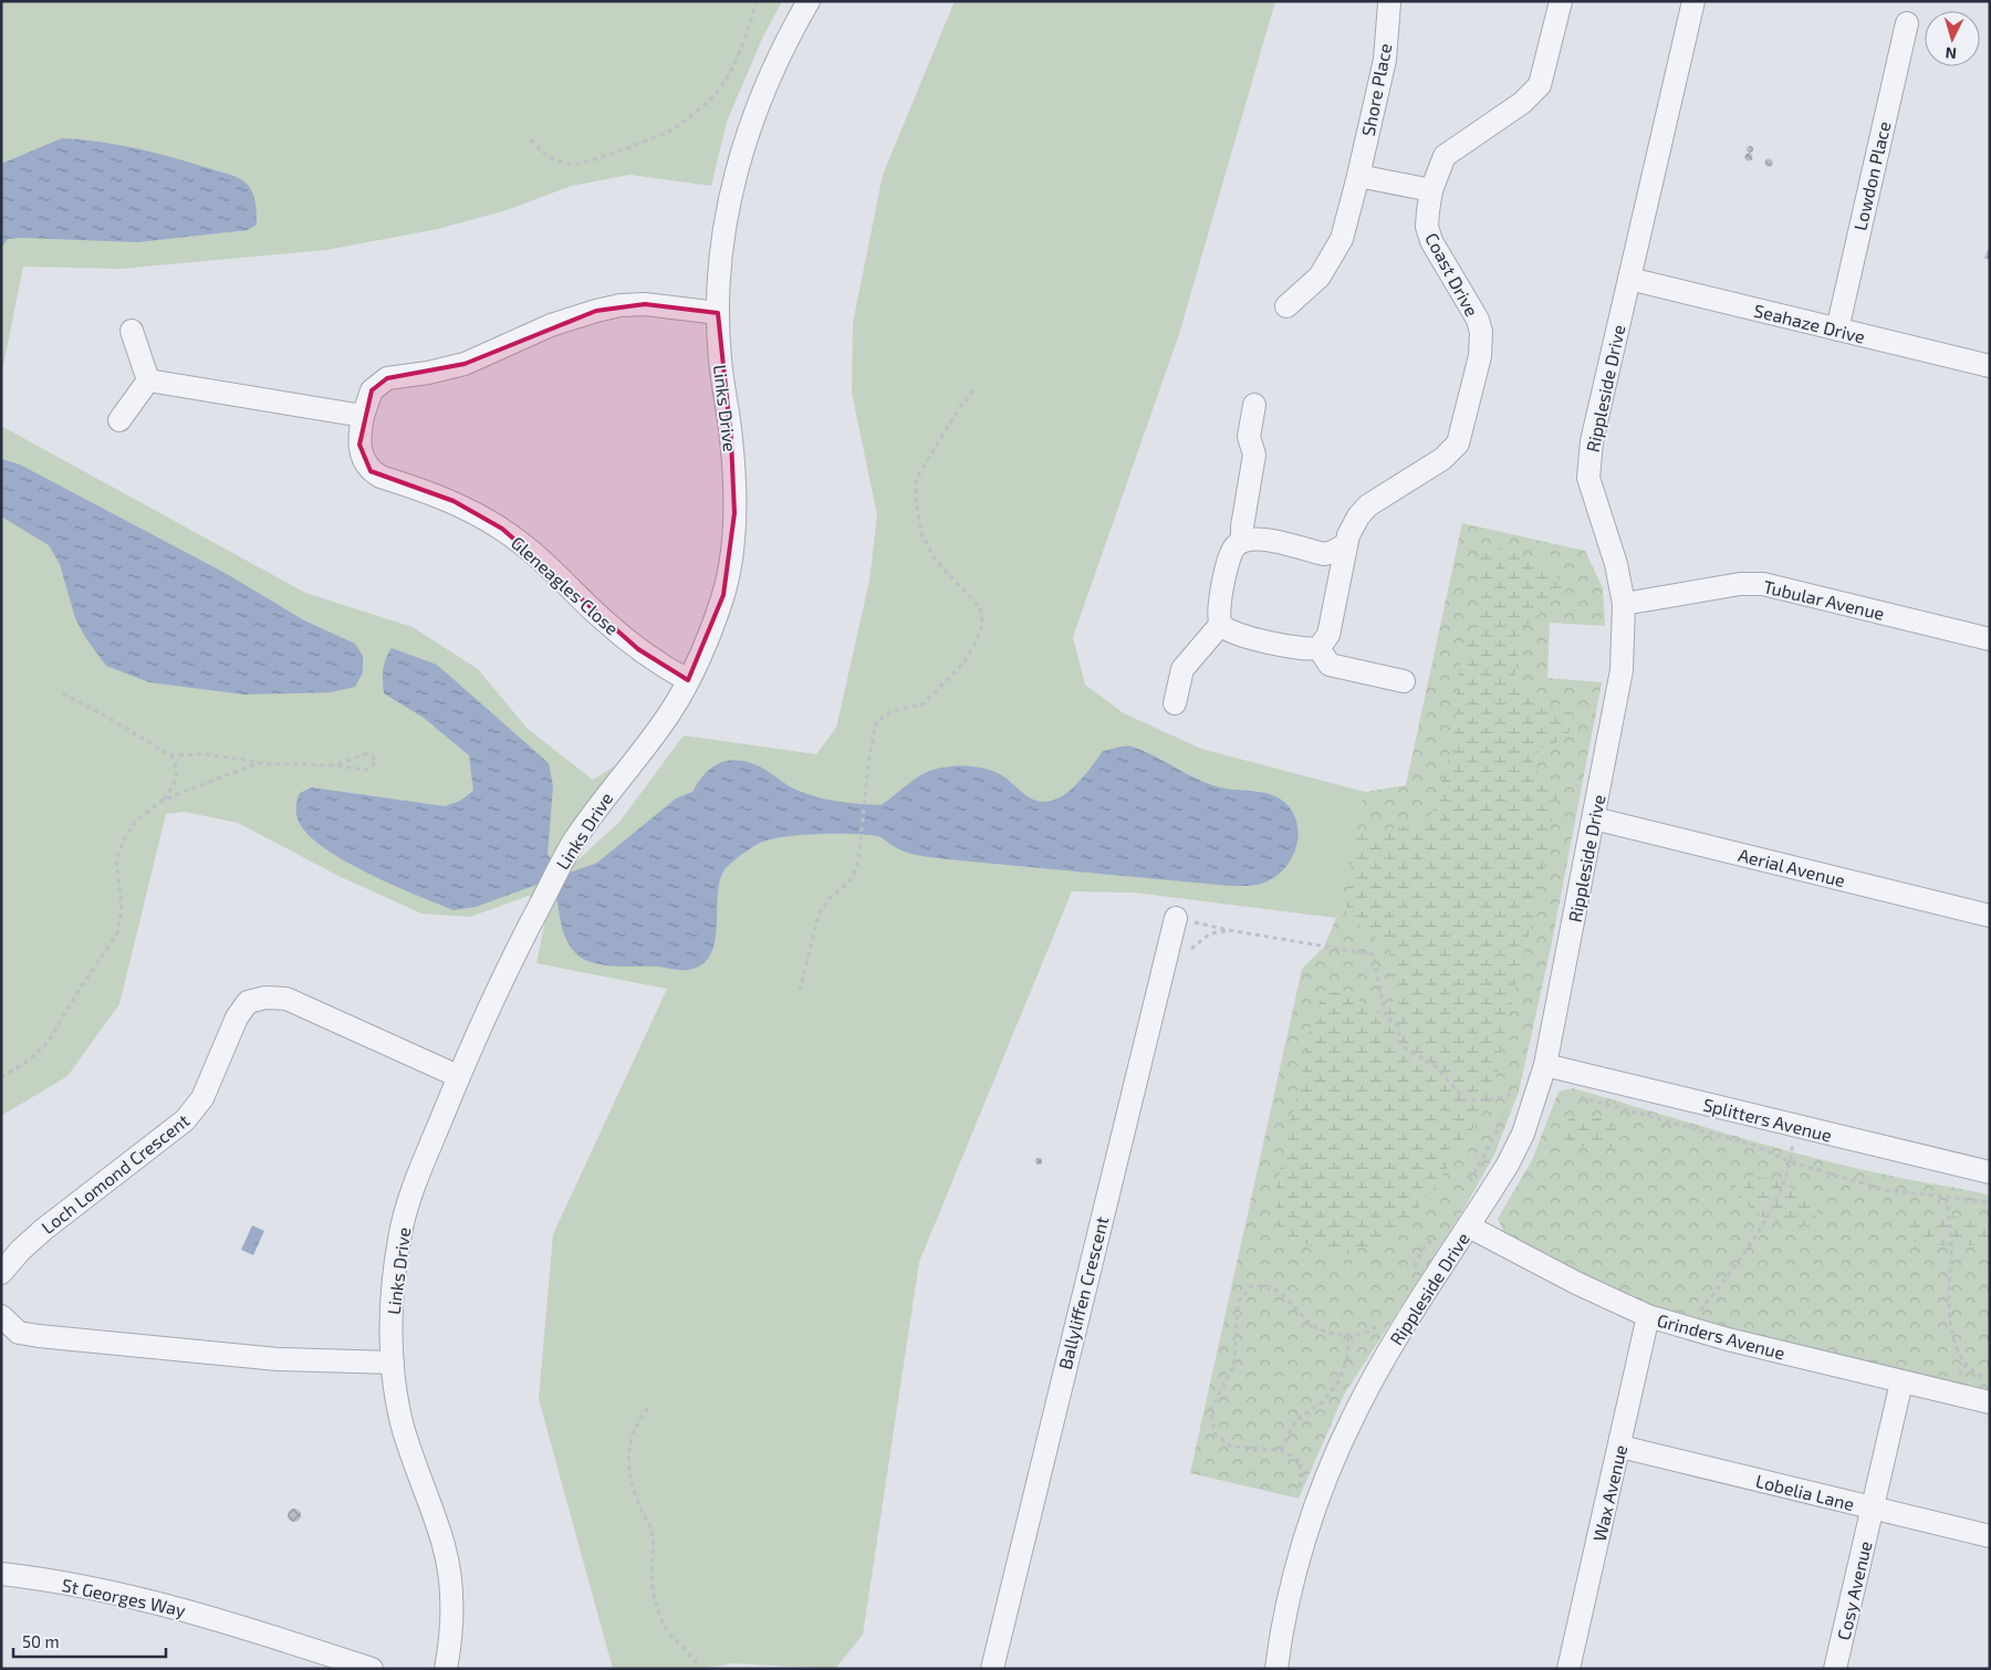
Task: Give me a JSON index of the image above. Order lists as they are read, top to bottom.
{
  "streets": {
    "street": [
      "Shore Place",
      "Lowdon Place",
      "Coast Drive",
      "Seahaze Drive",
      "Rippleside Drive",
      "Links Drive",
      "Gleneagles Close",
      "Tubular Avenue",
      "Aerial Avenue",
      "Splitters Avenue",
      "Loch Lomond Crescent",
      "Ballyliffen Crescent",
      "Grinders Avenue",
      "Lobelia Lane",
      "Wax Avenue",
      "Cosy Avenue",
      "St Georges Way"
    ]
  },
  "crossings": [
    ["Lowdon Place", "Seahaze Drive"],
    ["Seahaze Drive", "Rippleside Drive"],
    ["Rippleside Drive", "Tubular Avenue"],
    ["Rippleside Drive", "Aerial Avenue"],
    ["Rippleside Drive", "Splitters Avenue"],
    ["Rippleside Drive", "Grinders Avenue"],
    ["Links Drive", "Gleneagles Close"],
    ["Links Drive", "Loch Lomond Crescent"],
    ["Grinders Avenue", "Wax Avenue"],
    ["Grinders Avenue", "Cosy Avenue"],
    ["Lobelia Lane", "Wax Avenue"],
    ["Lobelia Lane", "Cosy Avenue"]
  ],
  "scale_bar": "50 m",
  "north": "bottom"
}
